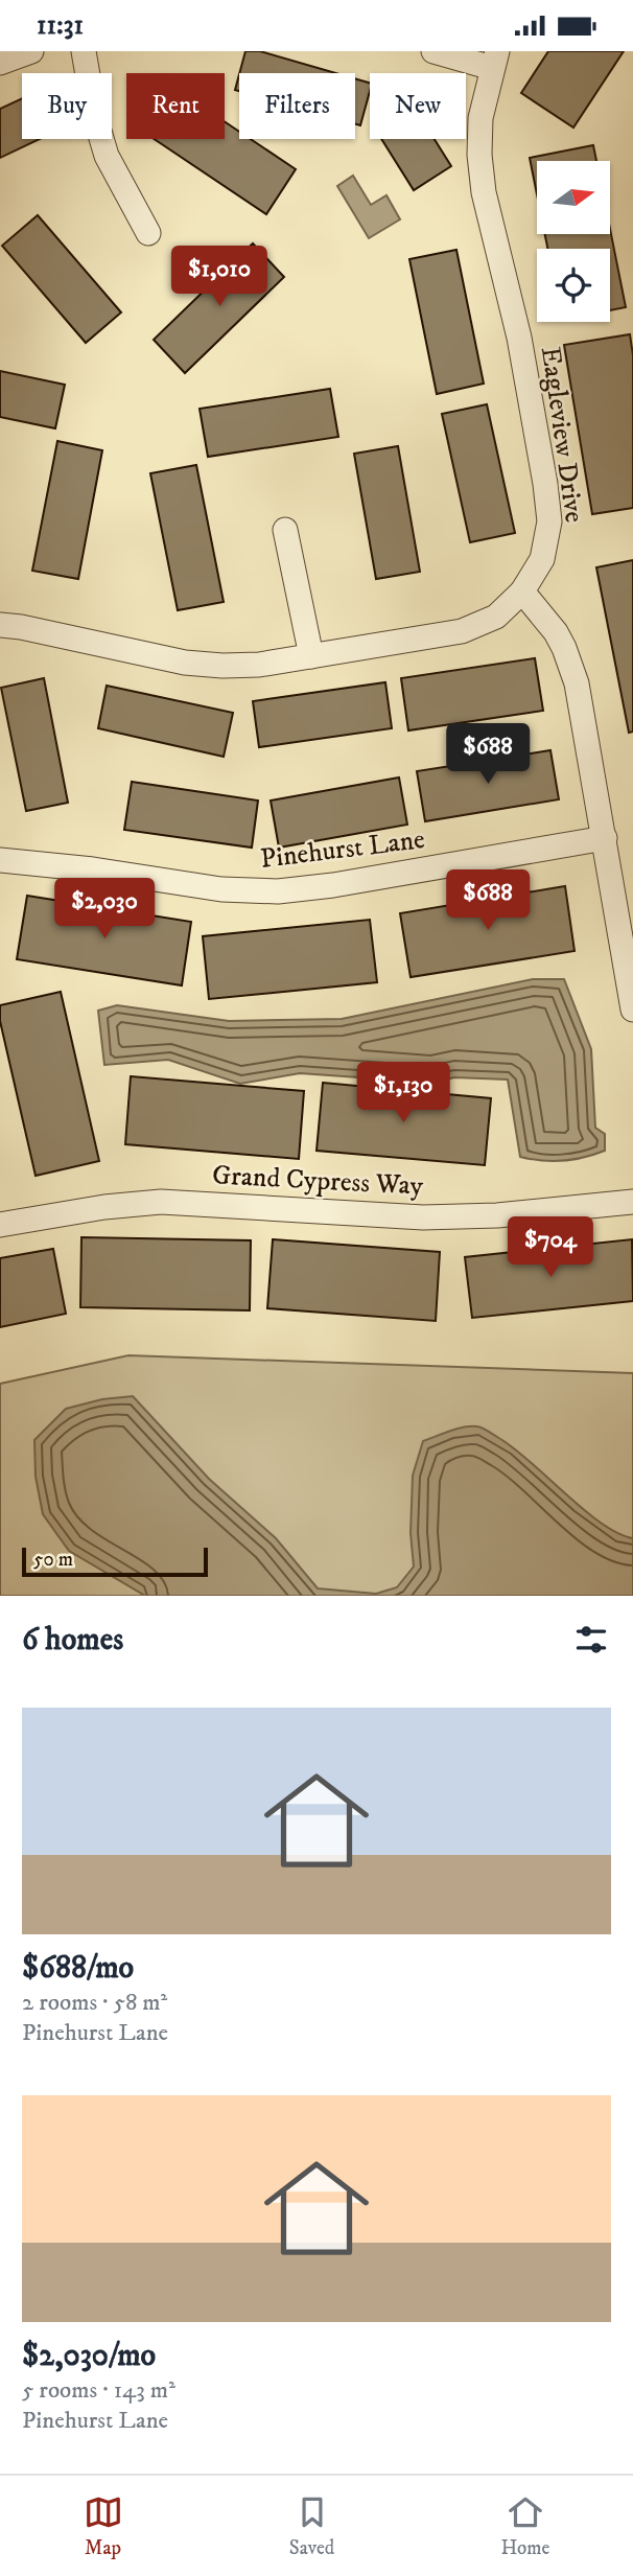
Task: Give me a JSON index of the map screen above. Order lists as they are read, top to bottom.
{
  "streets": {
    "street": ["Eagleview Drive", "Pinehurst Lane", "Grand Cypress Way"]
  },
  "scale_bar": "50 m",
  "north": "right",
  "page": {
    "status": "11:31",
    "chip": [
      "Buy",
      "Rent",
      "Filters",
      "New"
    ],
    "price": [
      "$1,010",
      "$688",
      "$688",
      "$2,030",
      "$1,130",
      "$704"
    ],
    "scale": "50 m",
    "heading": "6 homes",
    "list": [
      {
        "name": "$688/mo",
        "note": "2 rooms · 58 m² · Pinehurst Lane"
      },
      {
        "name": "$2,030/mo",
        "note": "5 rooms · 143 m² · Pinehurst Lane"
      }
    ],
    "tabs": ["Map", "Saved", "Home"]
  }
}
